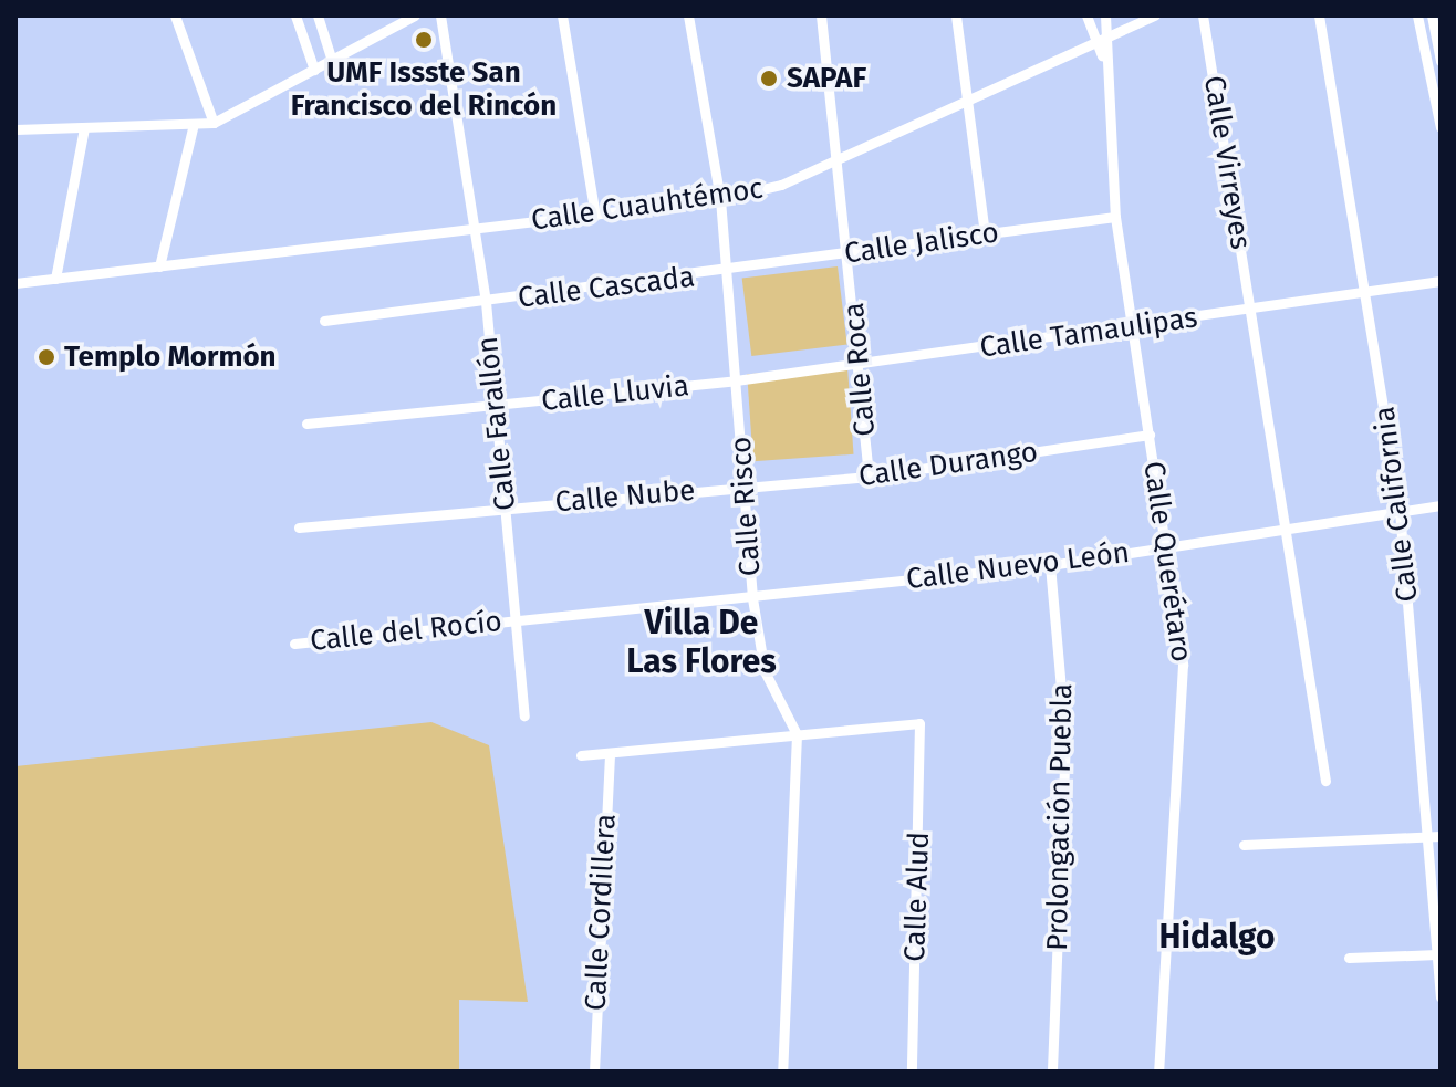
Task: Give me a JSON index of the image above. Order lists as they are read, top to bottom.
{
  "streets": {
    "street": [
      "Calle Virreyes",
      "Calle Cuauhtémoc",
      "Calle Jalisco",
      "Calle Cascada",
      "Calle Tamaulipas",
      "Calle Roca",
      "Calle Lluvia",
      "Calle Farallón",
      "Calle Durango",
      "Calle Nube",
      "Calle California",
      "Calle Risco",
      "Calle Querétaro",
      "Calle Nuevo León",
      "Calle del Rocío",
      "Prolongación Puebla",
      "Calle Alud",
      "Calle Cordillera"
    ]
  },
  "crossings": [
    ["Calle Virreyes", "Calle Tamaulipas"],
    ["Calle Virreyes", "Calle Nuevo León"],
    ["Calle Cuauhtémoc", "Calle Roca"],
    ["Calle Cuauhtémoc", "Calle Farallón"],
    ["Calle Cuauhtémoc", "Calle Risco"],
    ["Calle Cuauhtémoc", "Calle Querétaro"],
    ["Calle Jalisco", "Calle Cascada"],
    ["Calle Jalisco", "Calle Roca"],
    ["Calle Jalisco", "Calle Risco"],
    ["Calle Jalisco", "Calle Querétaro"],
    ["Calle Cascada", "Calle Farallón"],
    ["Calle Cascada", "Calle Risco"],
    ["Calle Tamaulipas", "Calle Roca"],
    ["Calle Tamaulipas", "Calle Lluvia"],
    ["Calle Tamaulipas", "Calle California"],
    ["Calle Tamaulipas", "Calle Risco"],
    ["Calle Tamaulipas", "Calle Querétaro"],
    ["Calle Roca", "Calle Durango"],
    ["Calle Lluvia", "Calle Farallón"],
    ["Calle Lluvia", "Calle Risco"],
    ["Calle Farallón", "Calle Nube"],
    ["Calle Farallón", "Calle Nuevo León"],
    ["Calle Farallón", "Calle del Rocío"],
    ["Calle Durango", "Calle Nube"],
    ["Calle Durango", "Calle Risco"],
    ["Calle Durango", "Calle Querétaro"],
    ["Calle Nube", "Calle Risco"],
    ["Calle California", "Calle Nuevo León"],
    ["Calle Risco", "Calle Nuevo León"],
    ["Calle Risco", "Calle Alud"],
    ["Calle Querétaro", "Calle Nuevo León"],
    ["Calle Nuevo León", "Calle del Rocío"],
    ["Calle Nuevo León", "Prolongación Puebla"]
  ],
  "districts": ["Villa De Las Flores", "Hidalgo"],
  "places": ["UMF Issste San Francisco del Rincón", "SAPAF", "Templo Mormón"]
}
